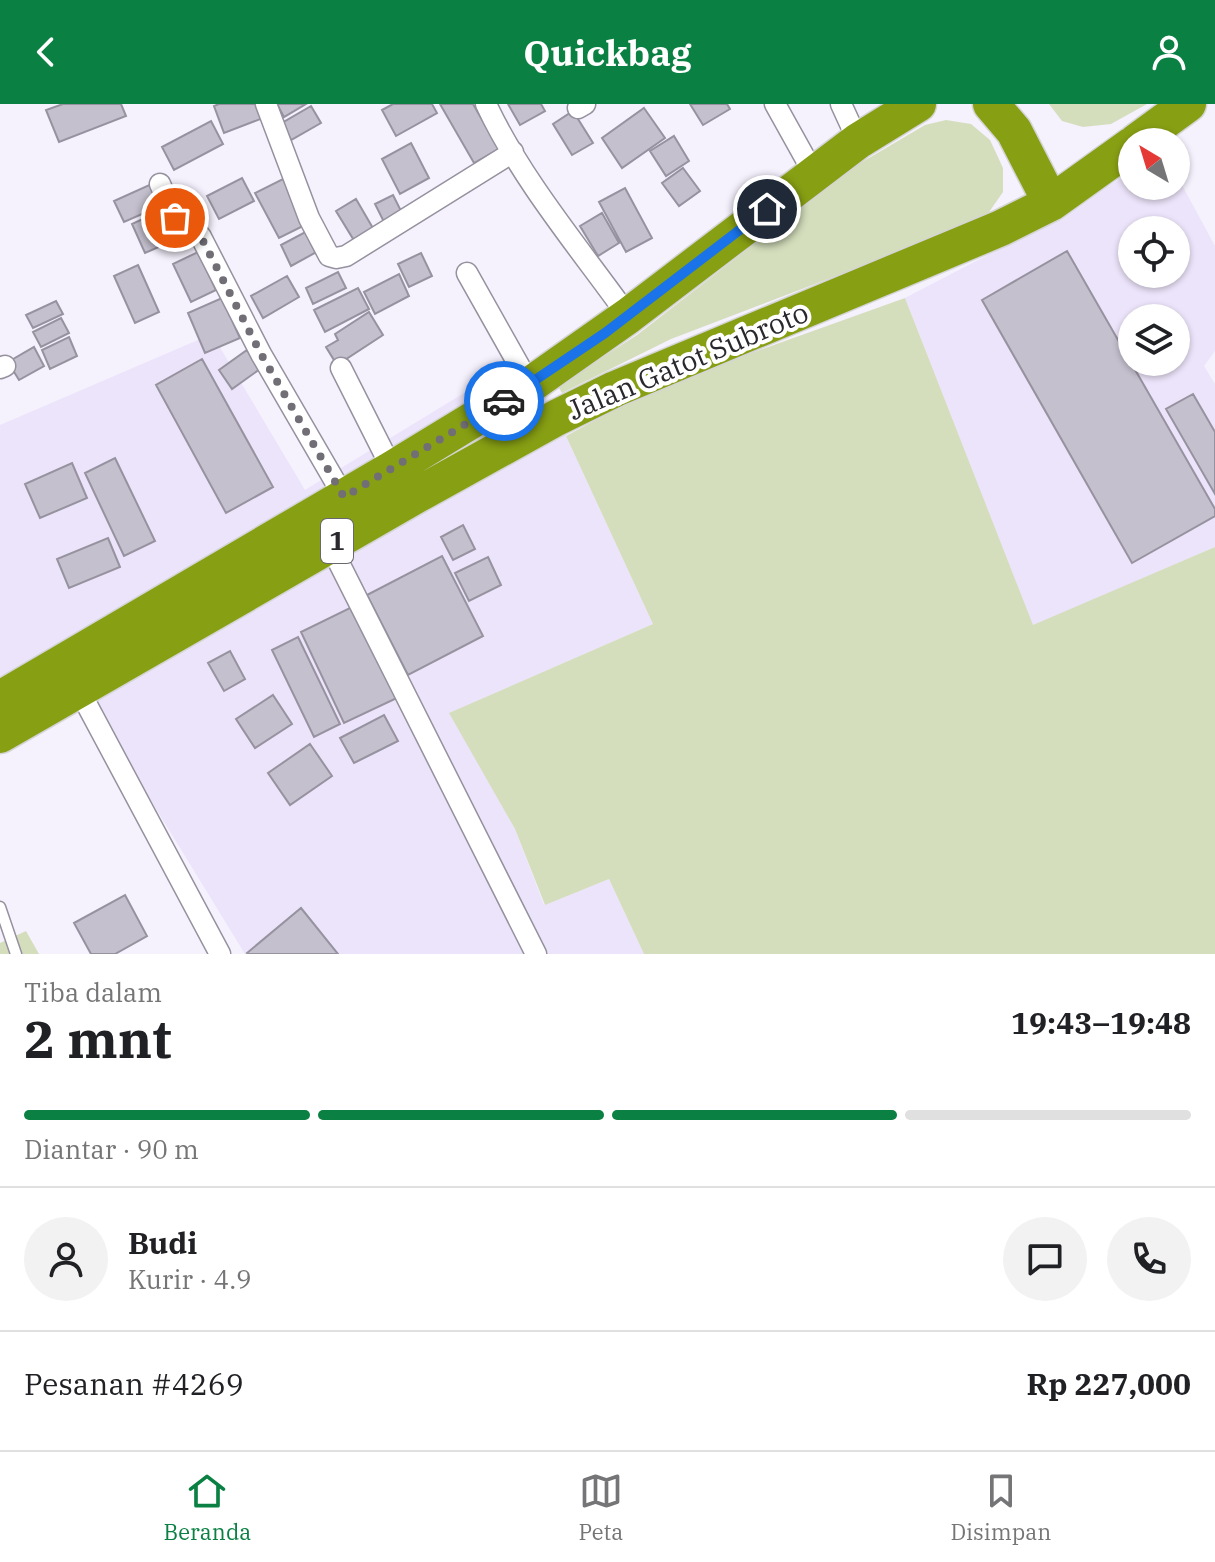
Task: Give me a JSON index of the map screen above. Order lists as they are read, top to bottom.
{
  "streets": {
    "highway": ["Jalan Gatot Subroto", "1"]
  },
  "north": "top left",
  "page": {
    "header": "Quickbag",
    "heading": ["2 mnt", "Tiba dalam", "19:43–19:48"],
    "panel": [
      "Budi",
      "Kurir · 4.9",
      "Pesanan #4269",
      "Rp 227,000"
    ],
    "bar": "Diantar · 90 m",
    "tabs": ["Beranda", "Peta", "Disimpan"]
  }
}
